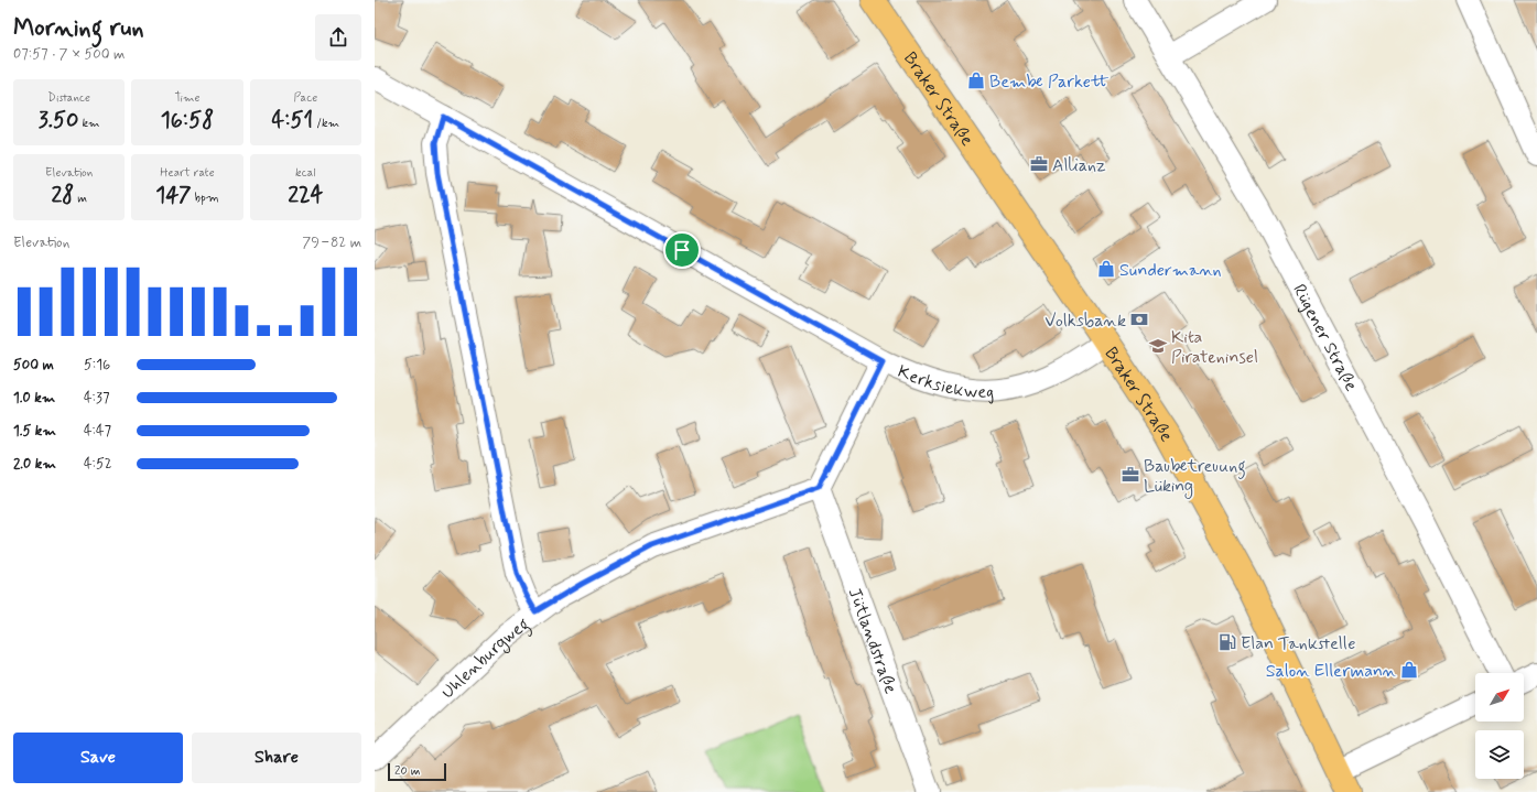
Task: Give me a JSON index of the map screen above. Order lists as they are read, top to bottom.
{
  "streets": {
    "main road": ["Braker Straße"],
    "street": [
      "Rügener Straße",
      "Kerksiekweg",
      "Jütlandstraße",
      "Uhlenburgweg"
    ]
  },
  "crossings": [
    ["Braker Straße", "Kerksiekweg"],
    ["Jütlandstraße", "Uhlenburgweg"]
  ],
  "places": {
    "shop": ["Bembe Parkett", "Sundermann", "Salon Ellermann"],
    "office": ["Allianz", "Baubetreuung Lüking"],
    "bank": ["Volksbank"],
    "school or university": ["Kita Pirateninsel"],
    "fuel station": ["Elan Tankstelle"]
  },
  "scale_bar": "20 m",
  "north": "top right",
  "page": {
    "heading": ["Morning run", "07:57 · 7 × 500 m"],
    "stats": [
      ["Distance", "3.50 km"],
      ["Time", "16:58"],
      ["Pace", "4:51 /km"],
      ["Elevation", "28 m"],
      ["Heart rate", "147 bpm"],
      ["kcal", "224"]
    ],
    "chart": ["Elevation", "79–82 m"],
    "list": [
      {
        "name": "500 m",
        "note": "5:16"
      },
      {
        "name": "1.0 km",
        "note": "4:37"
      },
      {
        "name": "1.5 km",
        "note": "4:47"
      },
      {
        "name": "2.0 km",
        "note": "4:52"
      }
    ],
    "buttons": ["Save", "Share"],
    "scale": "20 m"
  }
}
